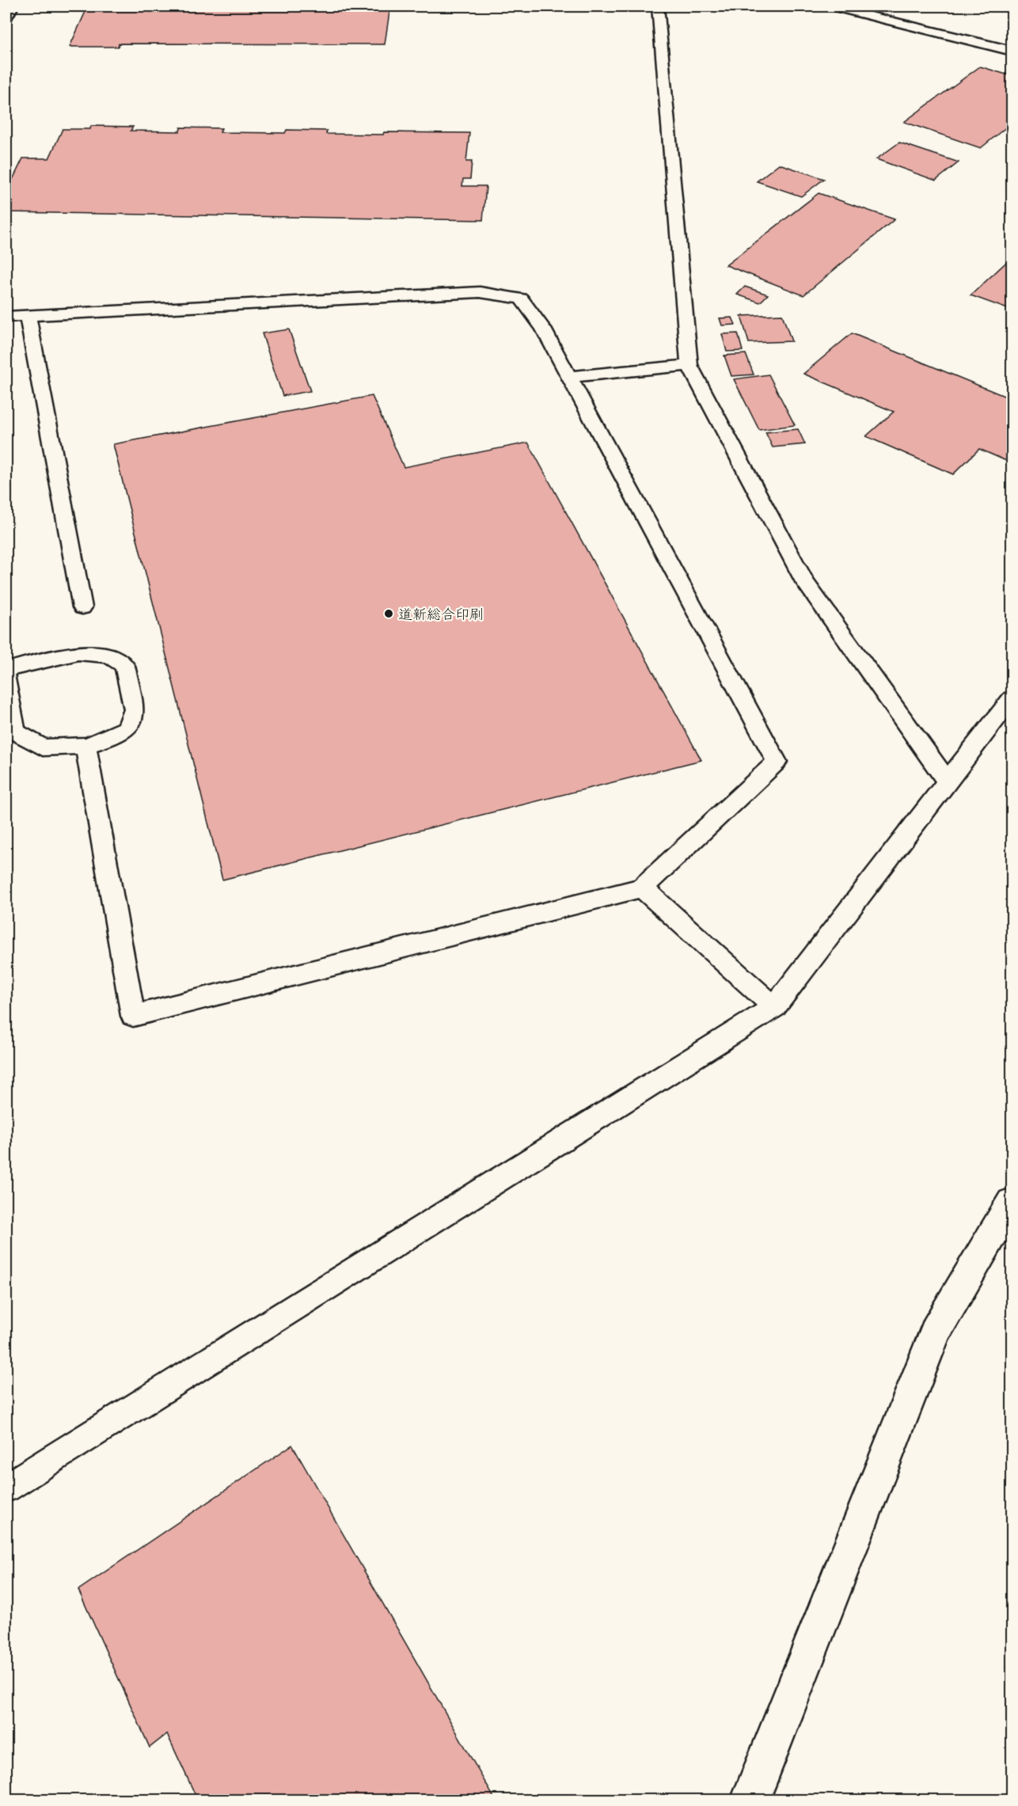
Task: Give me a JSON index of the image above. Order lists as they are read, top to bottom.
{
  "places": ["道新総合印刷"]
}
